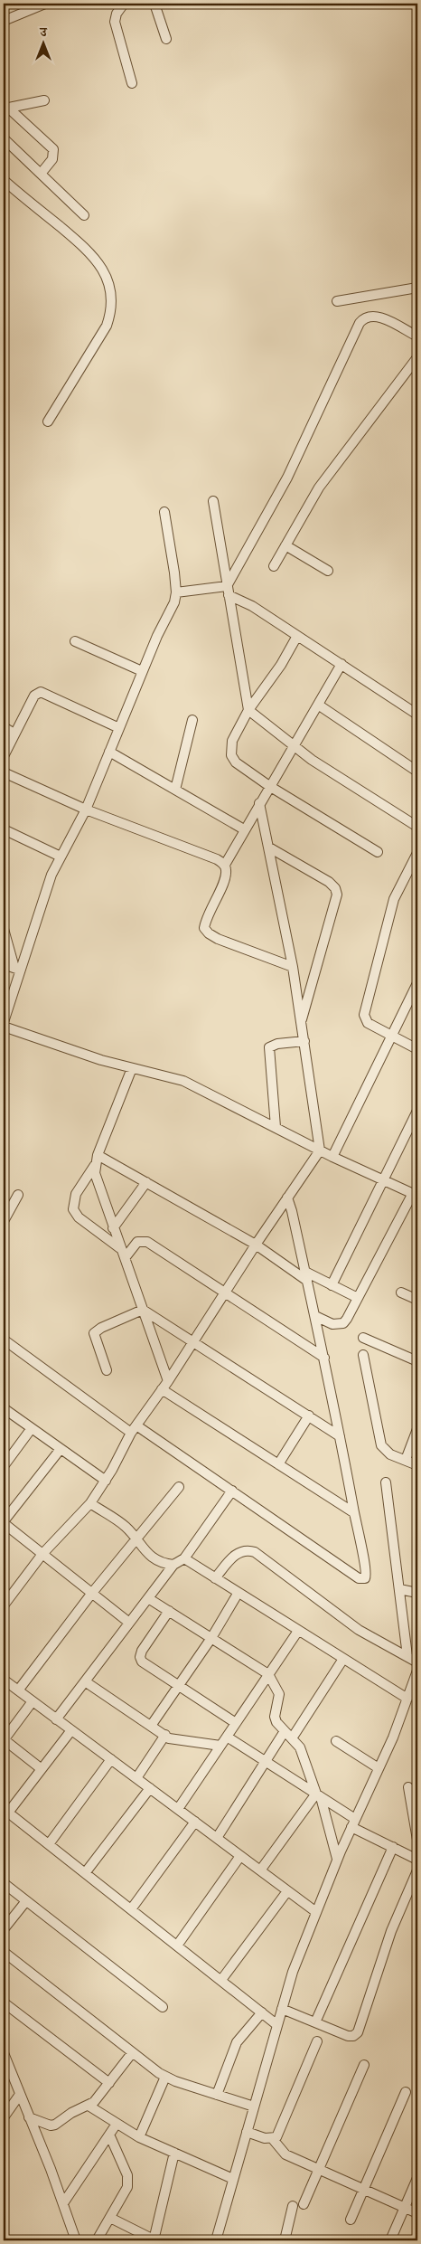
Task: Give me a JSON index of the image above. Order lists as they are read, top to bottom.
{
  "north": "top"
}
